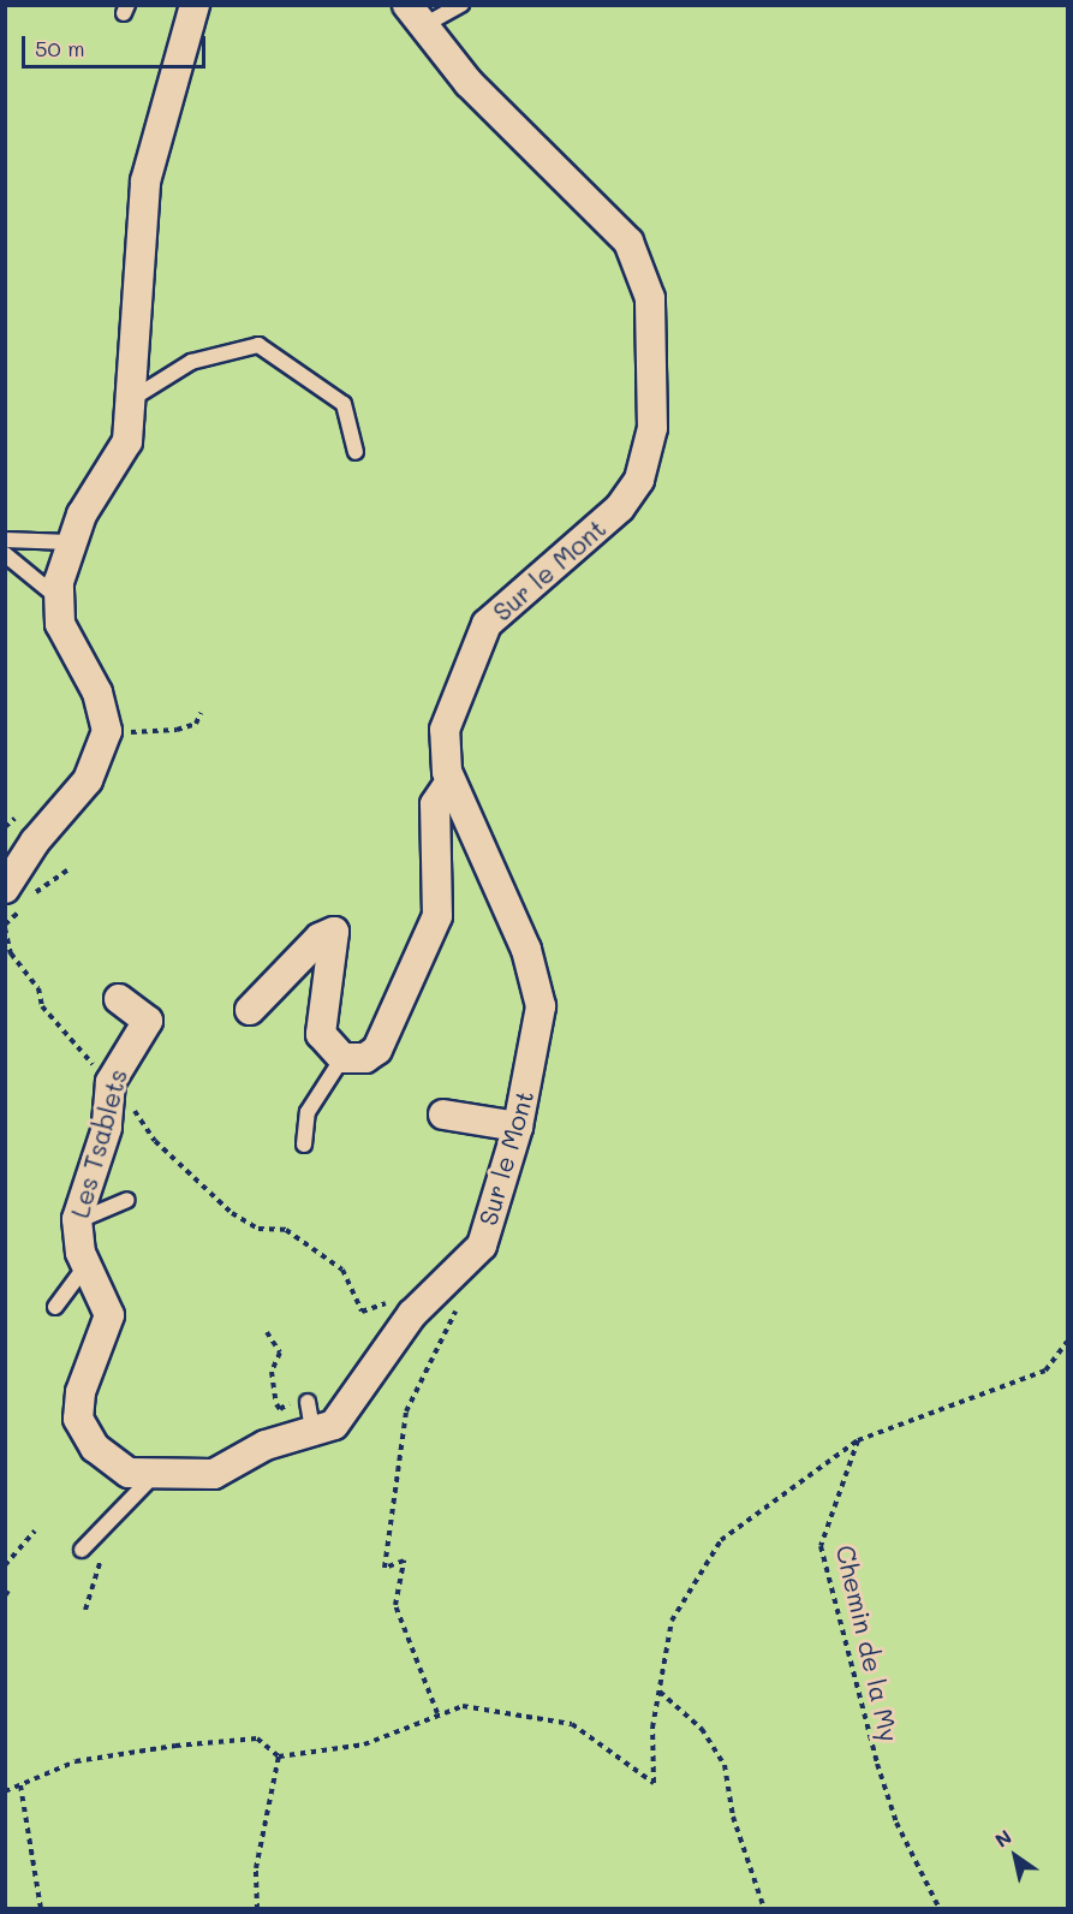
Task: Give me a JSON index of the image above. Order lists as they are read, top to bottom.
{
  "streets": {
    "street": ["Sur le Mont", "Les Tsablets"],
    "path": ["Chemin de la My"]
  },
  "crossings": [
    ["Sur le Mont", "Les Tsablets"]
  ],
  "scale_bar": "50 m",
  "north": "top left"
}
